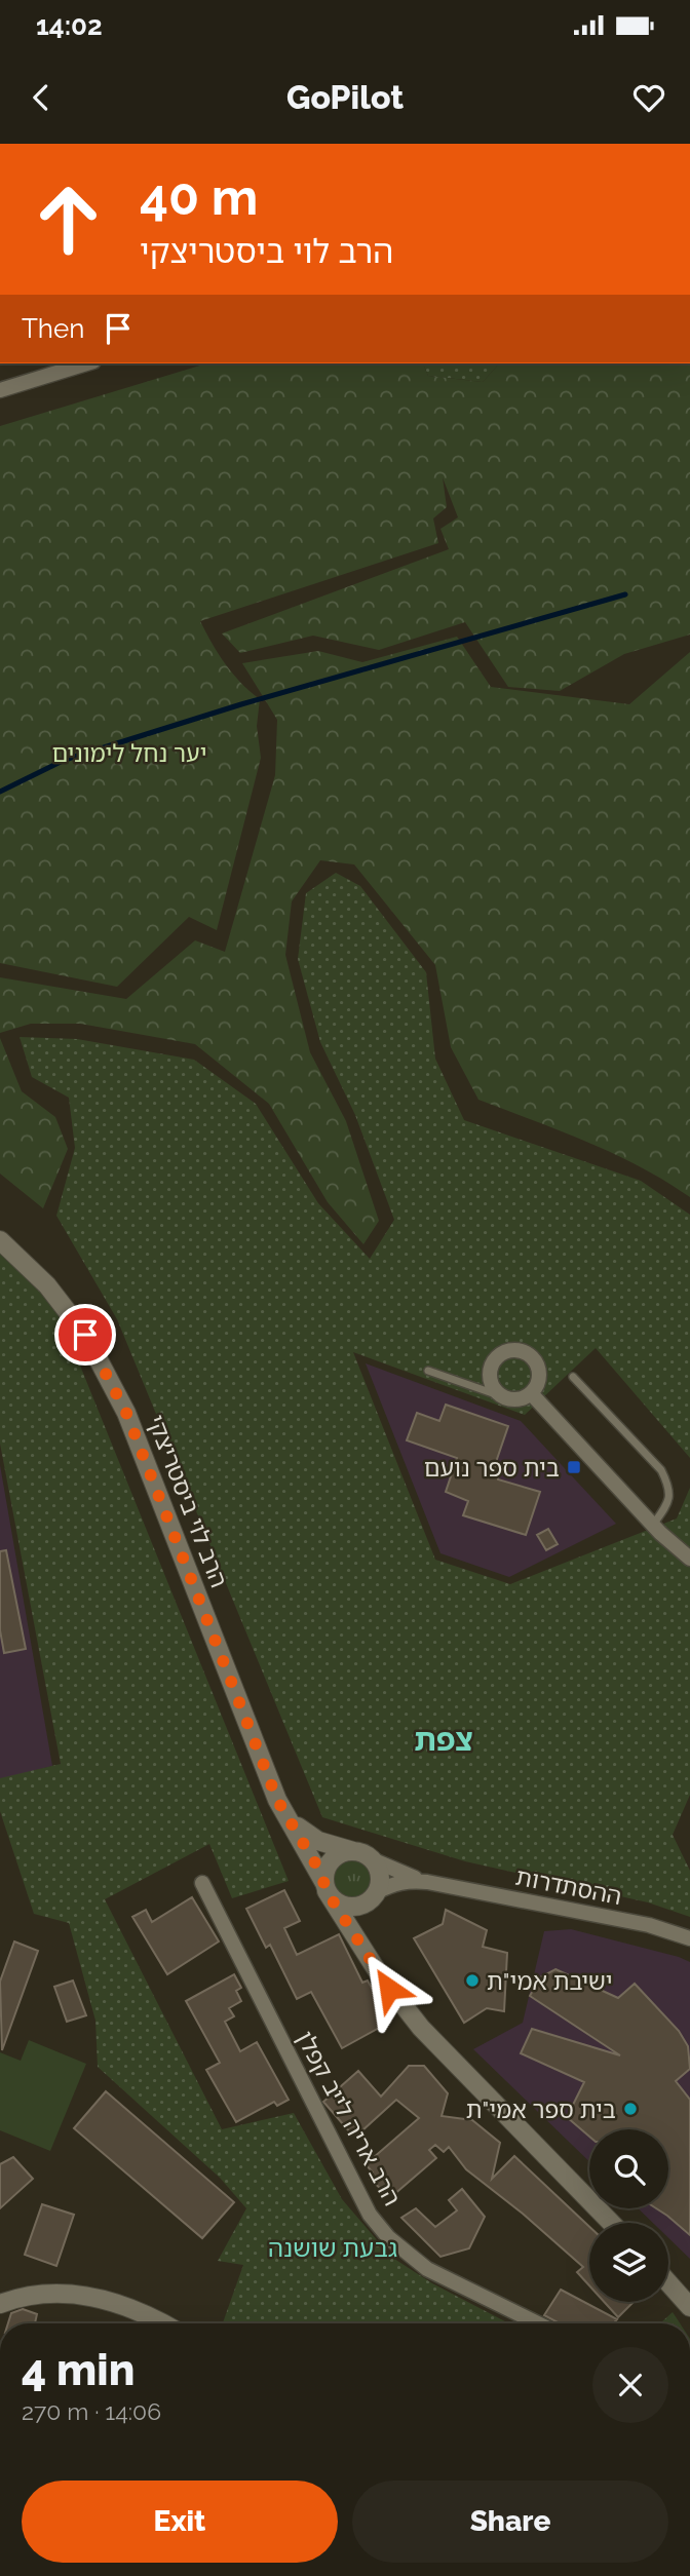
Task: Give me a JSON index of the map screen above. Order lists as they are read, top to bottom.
{
  "streets": {
    "street": ["הרב לוי ביסטריצקי", "ההסתדרות", "הרב אריה לייב קפלן"]
  },
  "crossings": [
    ["הרב לוי ביסטריצקי", "ההסתדרות"]
  ],
  "districts": ["צפת", "גבעת שושנה"],
  "parks": ["יער נחל לימונים"],
  "places": {
    "transit": ["בית ספר נועם"],
    "other": ["ישיבת אמי\"ת", "בית ספר אמי\"ת"]
  },
  "page": {
    "status": "14:02",
    "header": "GoPilot",
    "turn": ["40 m", "הרב לוי ביסטריצקי"],
    "then": "Then",
    "heading": ["4 min", "270 m · 14:06"],
    "buttons": ["Exit", "Share"]
  }
}
